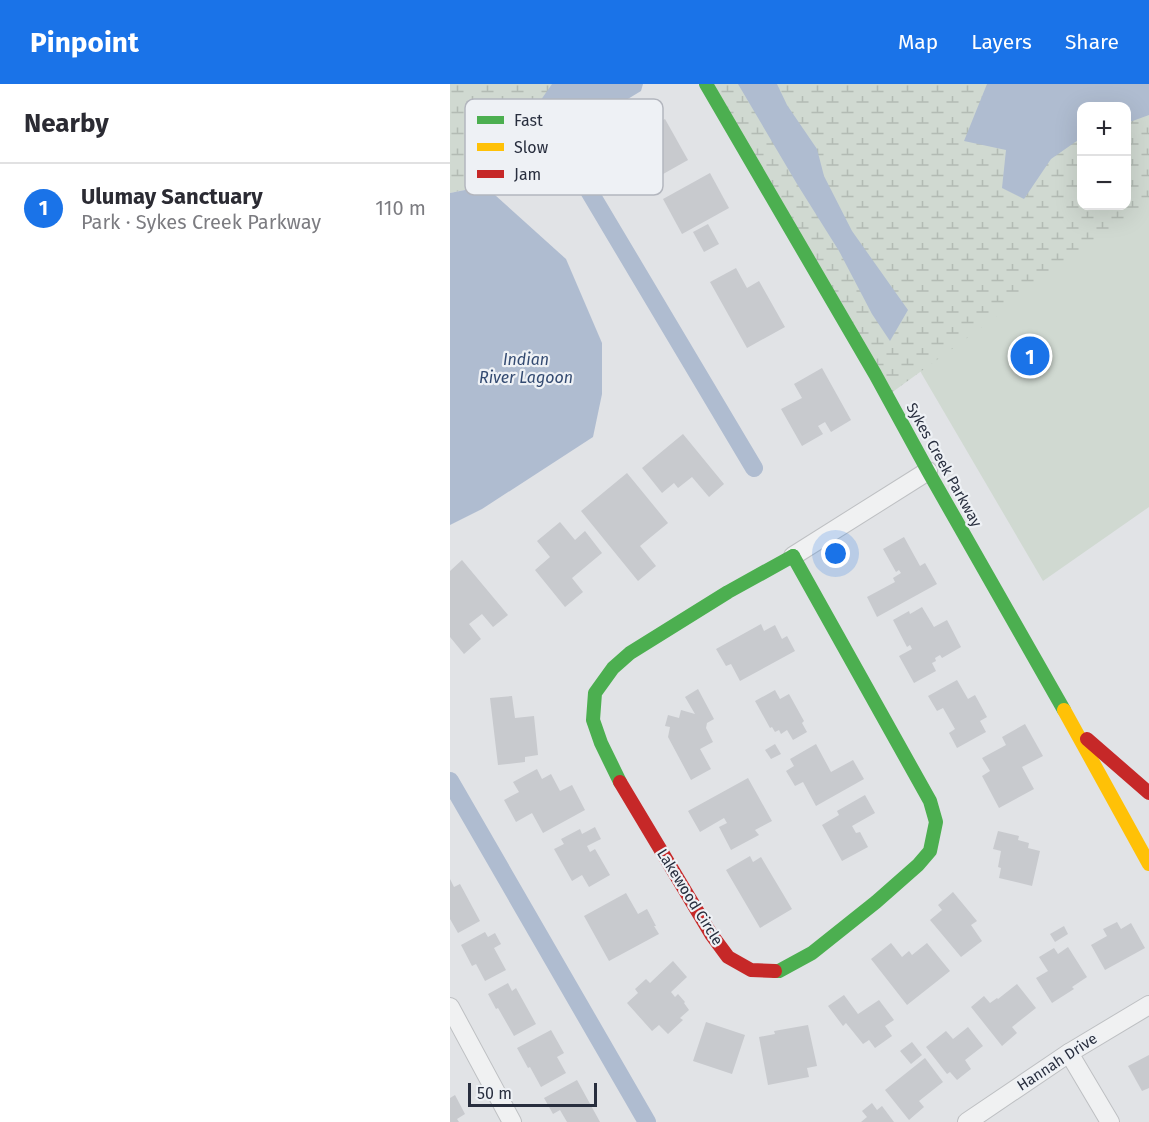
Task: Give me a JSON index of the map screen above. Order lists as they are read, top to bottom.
{
  "streets": {
    "street": ["Sykes Creek Parkway", "Lakewood Circle", "Hannah Drive"]
  },
  "crossings": [
    ["Sykes Creek Parkway", "Lakewood Circle"]
  ],
  "water": ["Indian River Lagoon"],
  "legend": ["Fast", "Slow", "Jam"],
  "scale_bar": "50 m",
  "page": {
    "header": "Pinpoint",
    "nav": ["Map", "Layers", "Share"],
    "heading": "Nearby",
    "map_buttons": ["+", "−"],
    "list": [
      {
        "mark": "1",
        "name": "Ulumay Sanctuary",
        "note": "Park · Sykes Creek Parkway",
        "value": "110 m"
      }
    ],
    "pins": "1",
    "scale": "50 m"
  }
}
